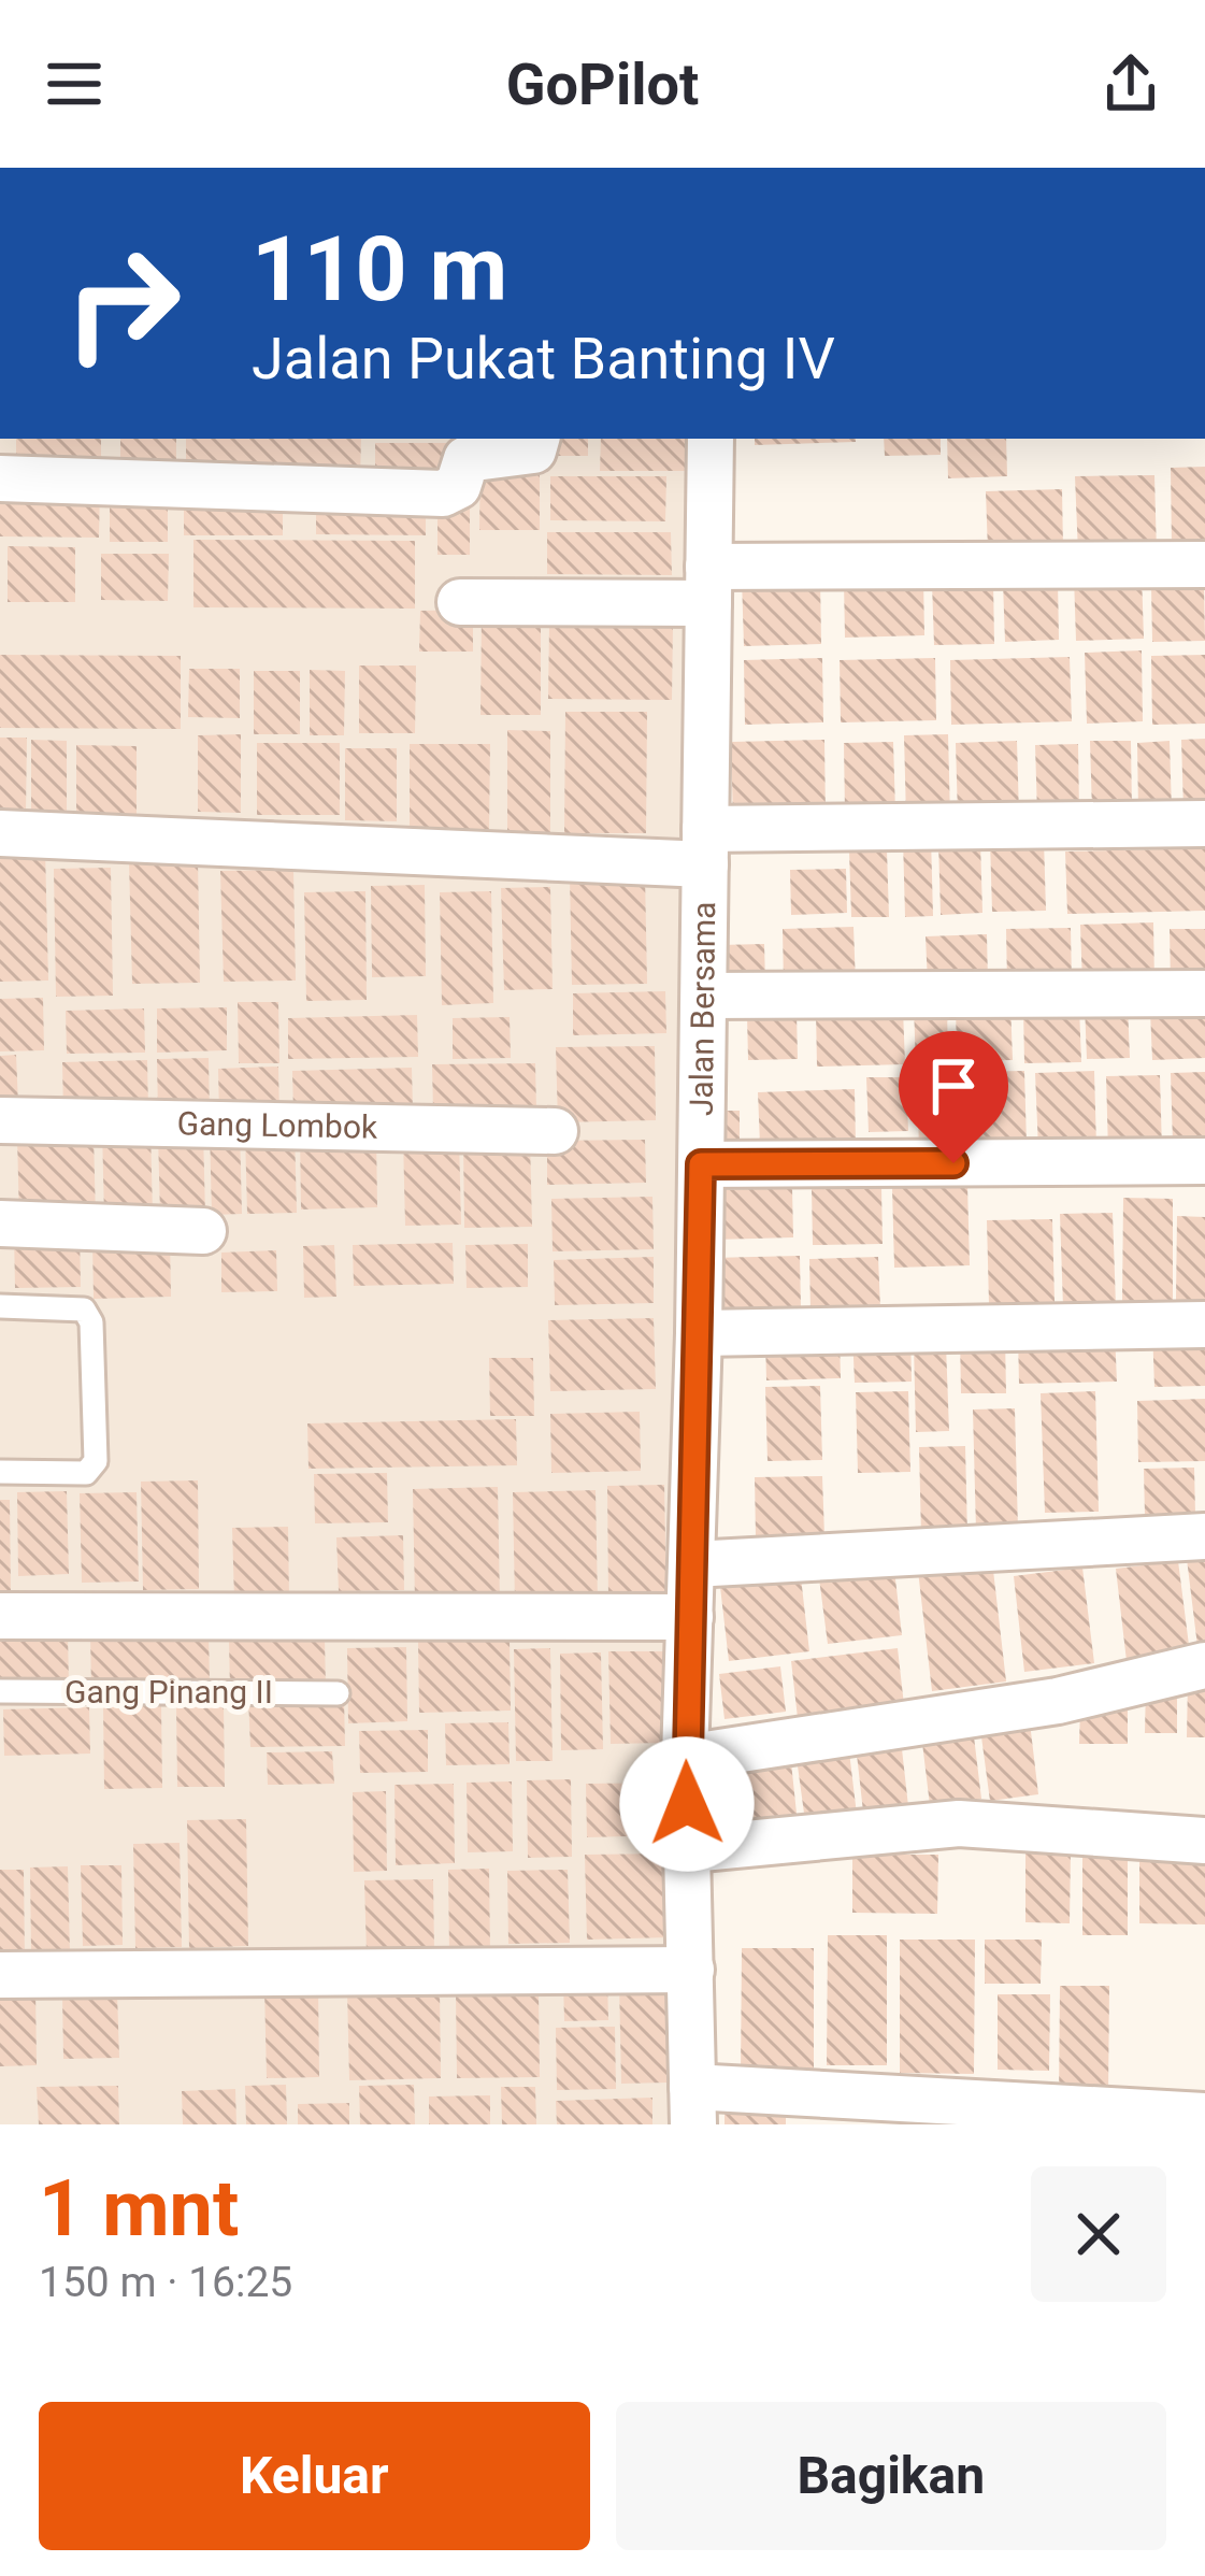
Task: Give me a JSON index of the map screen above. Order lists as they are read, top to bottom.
{
  "streets": {
    "street": ["Jalan Bersama", "Gang Lombok"],
    "lane": ["Gang Pinang II"]
  },
  "page": {
    "header": "GoPilot",
    "turn": ["110 m", "Jalan Pukat Banting IV"],
    "heading": ["1 mnt", "150 m · 16:25"],
    "buttons": ["Keluar", "Bagikan"]
  }
}
